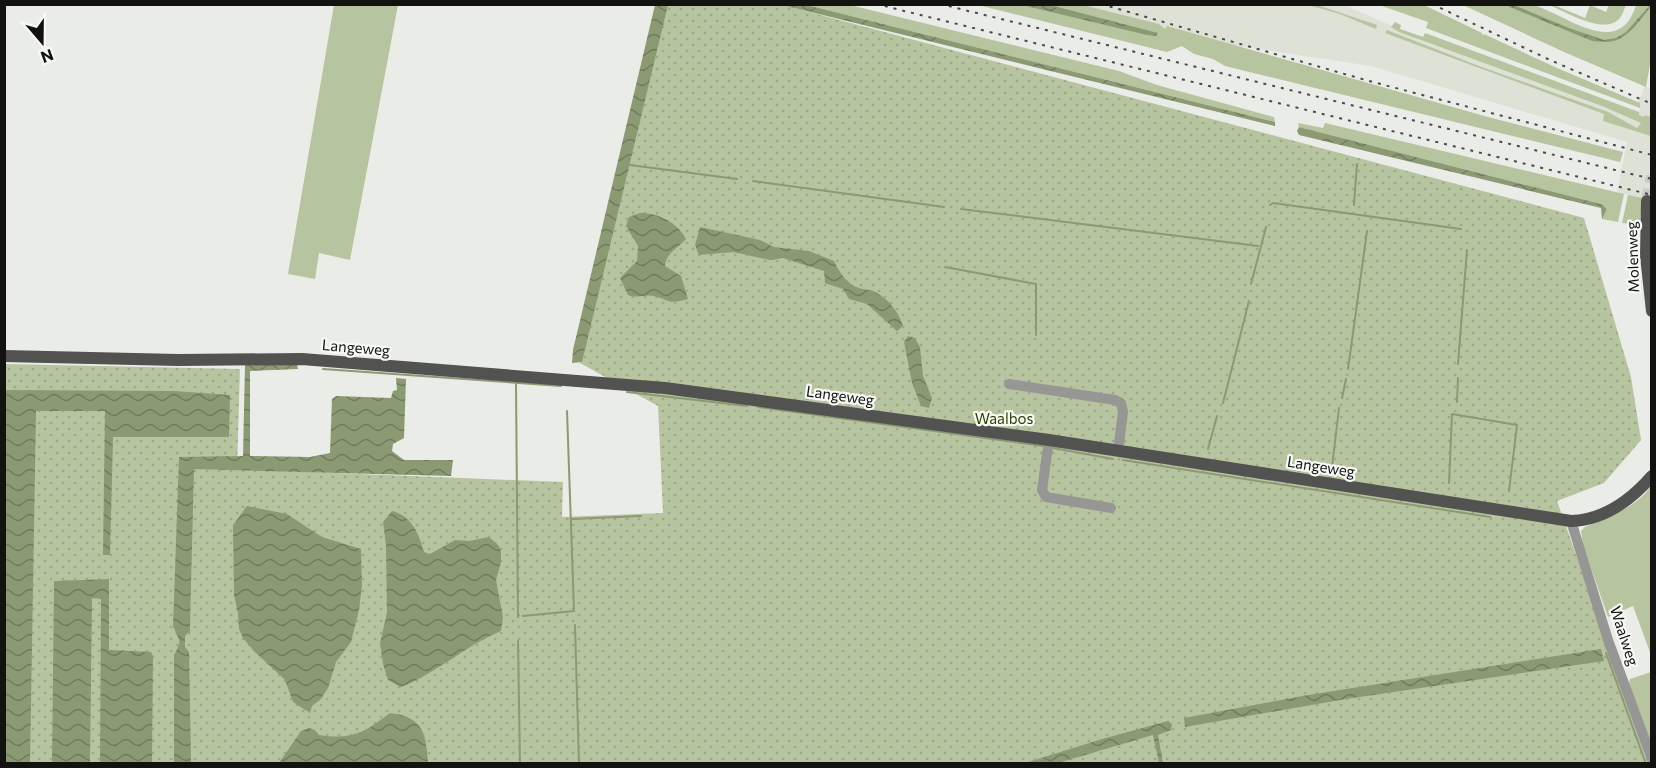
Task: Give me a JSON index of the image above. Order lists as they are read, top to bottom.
{
  "streets": {
    "main road": ["Molenweg", "Langeweg"],
    "street": ["Waalweg"]
  },
  "crossings": [
    ["Langeweg", "Waalweg"]
  ],
  "parks": ["Waalbos"],
  "north": "bottom"
}
